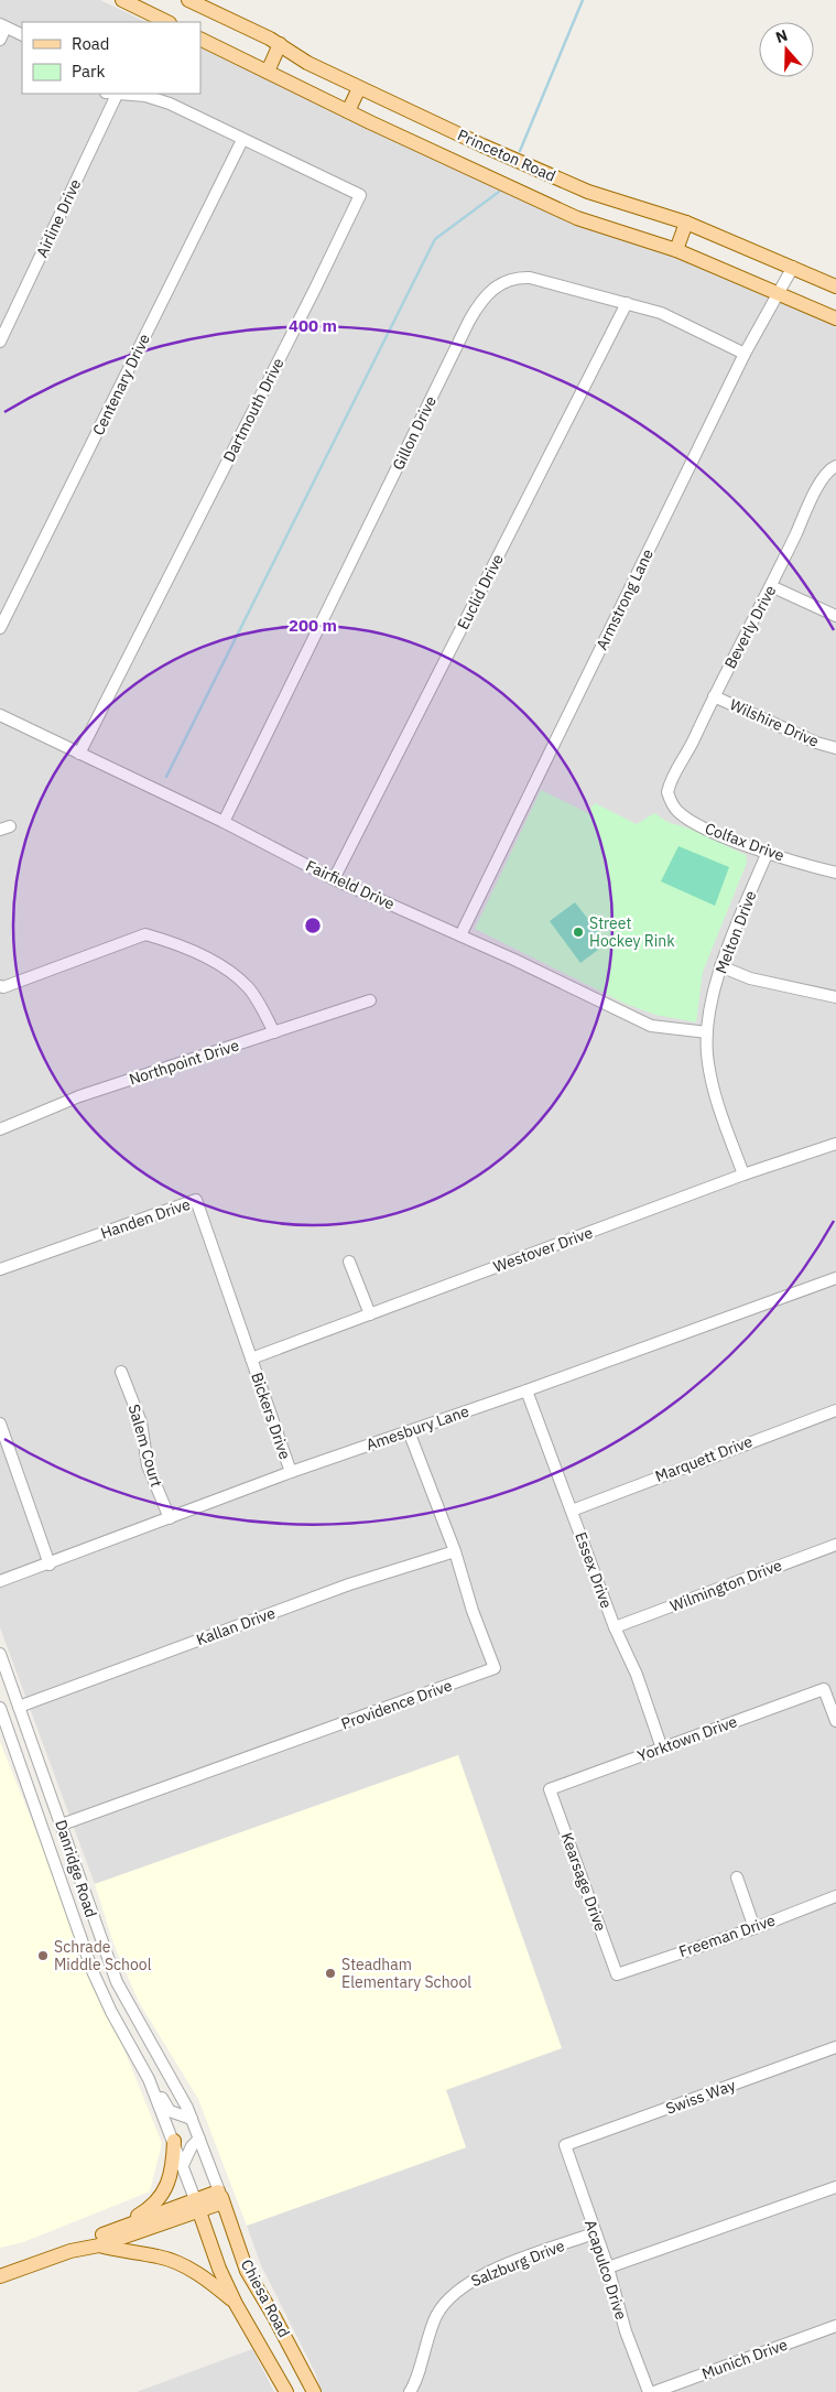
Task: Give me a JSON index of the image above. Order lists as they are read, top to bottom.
{
  "streets": {
    "main road": ["Princeton Road", "Chiesa Road"],
    "street": [
      "Airline Drive",
      "Centenary Drive",
      "Dartmouth Drive",
      "Gillon Drive",
      "Euclid Drive",
      "Armstrong Lane",
      "Beverly Drive",
      "Wilshire Drive",
      "Colfax Drive",
      "Fairfield Drive",
      "Melton Drive",
      "Northpoint Drive",
      "Handen Drive",
      "Westover Drive",
      "Bickers Drive",
      "Amesbury Lane",
      "Salem Court",
      "Marquett Drive",
      "Essex Drive",
      "Wilmington Drive",
      "Kallan Drive",
      "Providence Drive",
      "Yorktown Drive",
      "Danridge Road",
      "Kearsage Drive",
      "Freeman Drive",
      "Swiss Way",
      "Salzburg Drive",
      "Acapulco Drive",
      "Munich Drive"
    ]
  },
  "crossings": [
    ["Princeton Road", "Armstrong Lane"],
    ["Airline Drive", "Dartmouth Drive"],
    ["Centenary Drive", "Dartmouth Drive"],
    ["Dartmouth Drive", "Fairfield Drive"],
    ["Gillon Drive", "Euclid Drive"],
    ["Gillon Drive", "Armstrong Lane"],
    ["Gillon Drive", "Fairfield Drive"],
    ["Euclid Drive", "Fairfield Drive"],
    ["Armstrong Lane", "Fairfield Drive"],
    ["Beverly Drive", "Wilshire Drive"],
    ["Beverly Drive", "Colfax Drive"],
    ["Colfax Drive", "Melton Drive"],
    ["Fairfield Drive", "Melton Drive"],
    ["Melton Drive", "Westover Drive"],
    ["Handen Drive", "Westover Drive"],
    ["Handen Drive", "Bickers Drive"],
    ["Westover Drive", "Bickers Drive"],
    ["Bickers Drive", "Amesbury Lane"],
    ["Amesbury Lane", "Salem Court"],
    ["Amesbury Lane", "Essex Drive"],
    ["Amesbury Lane", "Providence Drive"],
    ["Marquett Drive", "Essex Drive"],
    ["Essex Drive", "Wilmington Drive"],
    ["Essex Drive", "Yorktown Drive"],
    ["Kallan Drive", "Providence Drive"],
    ["Kallan Drive", "Danridge Road"],
    ["Providence Drive", "Danridge Road"],
    ["Yorktown Drive", "Kearsage Drive"],
    ["Danridge Road", "Chiesa Road"],
    ["Kearsage Drive", "Freeman Drive"],
    ["Swiss Way", "Acapulco Drive"],
    ["Salzburg Drive", "Acapulco Drive"]
  ],
  "places": ["Street Hockey Rink", "Schrade Middle School", "Steadham Elementary School"],
  "legend": ["Road", "Park"],
  "north": "top",
  "rings": ["400 m", "200 m"]
}
